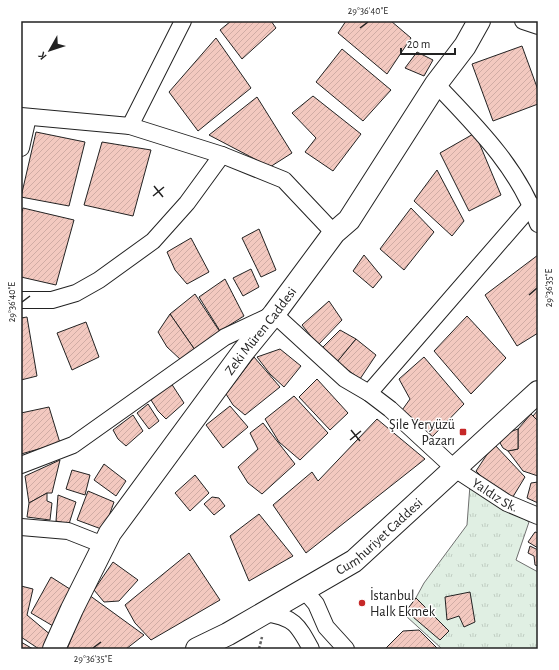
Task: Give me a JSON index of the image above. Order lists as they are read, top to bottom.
{
  "streets": {
    "street": ["Zeki Müren Caddesi", "Yaldız Sk.", "Cumhuriyet Caddesi"]
  },
  "crossings": [
    ["Zeki Müren Caddesi", "Yaldız Sk."],
    ["Yaldız Sk.", "Cumhuriyet Caddesi"]
  ],
  "places": {
    "transit": ["Şile Yeryüzü Pazarı"],
    "other": ["İstanbul Halk Ekmek"]
  },
  "scale_bar": "20 m",
  "north": "bottom left",
  "coordinates": ["29°36'40\"E", "29°36'35\"E"]
}
